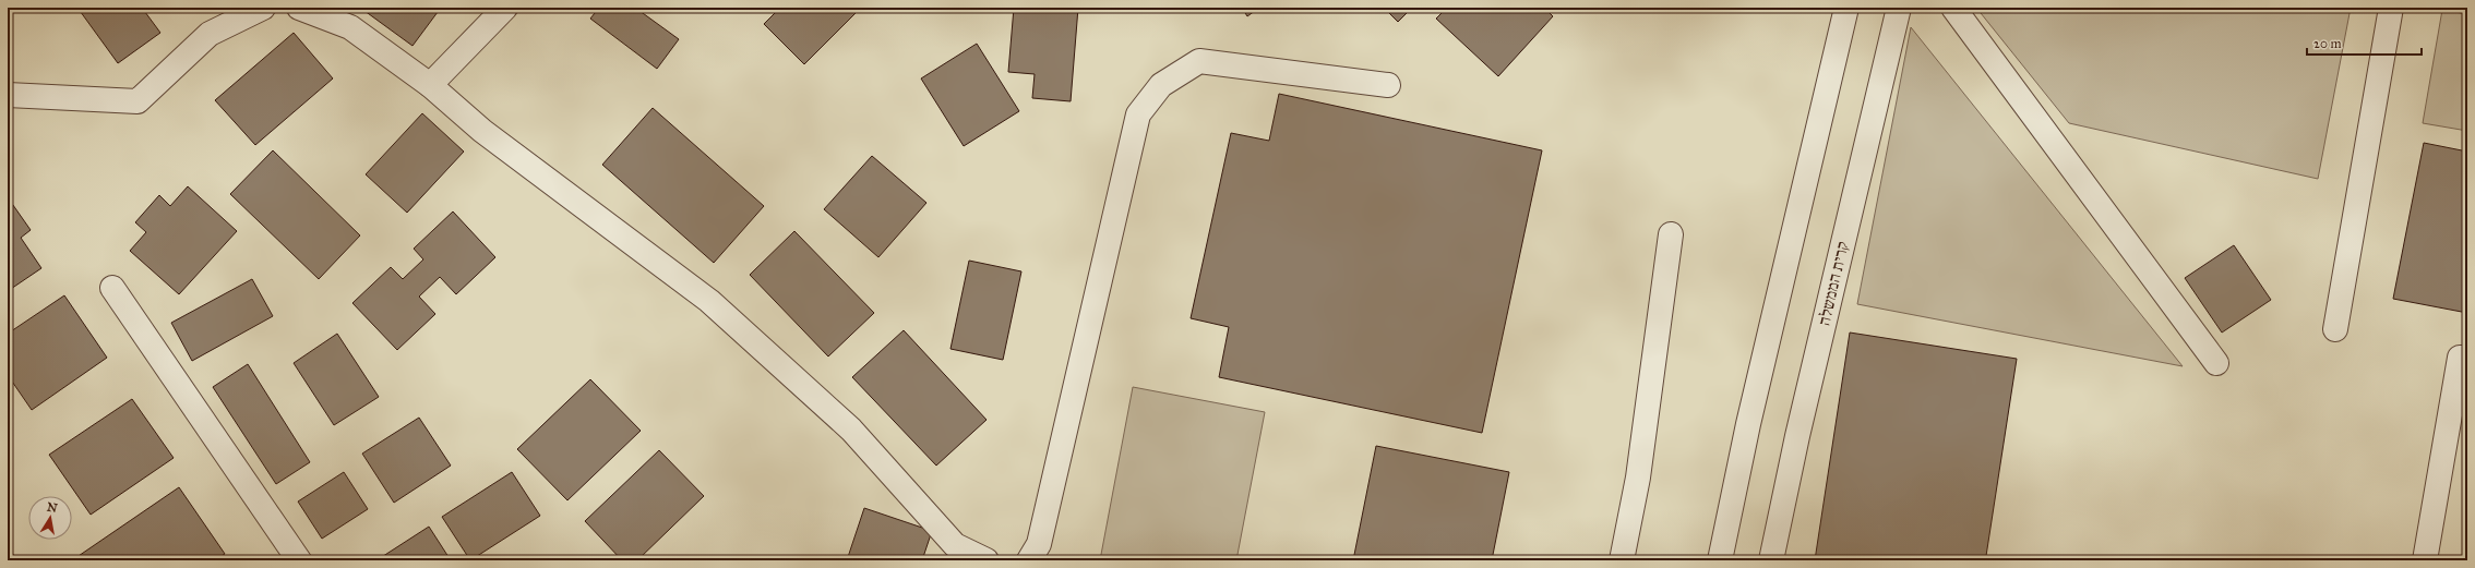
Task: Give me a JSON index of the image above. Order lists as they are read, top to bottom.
{
  "streets": {
    "street": ["קרית הממשלה"]
  },
  "scale_bar": "20 m",
  "north": "top"
}
